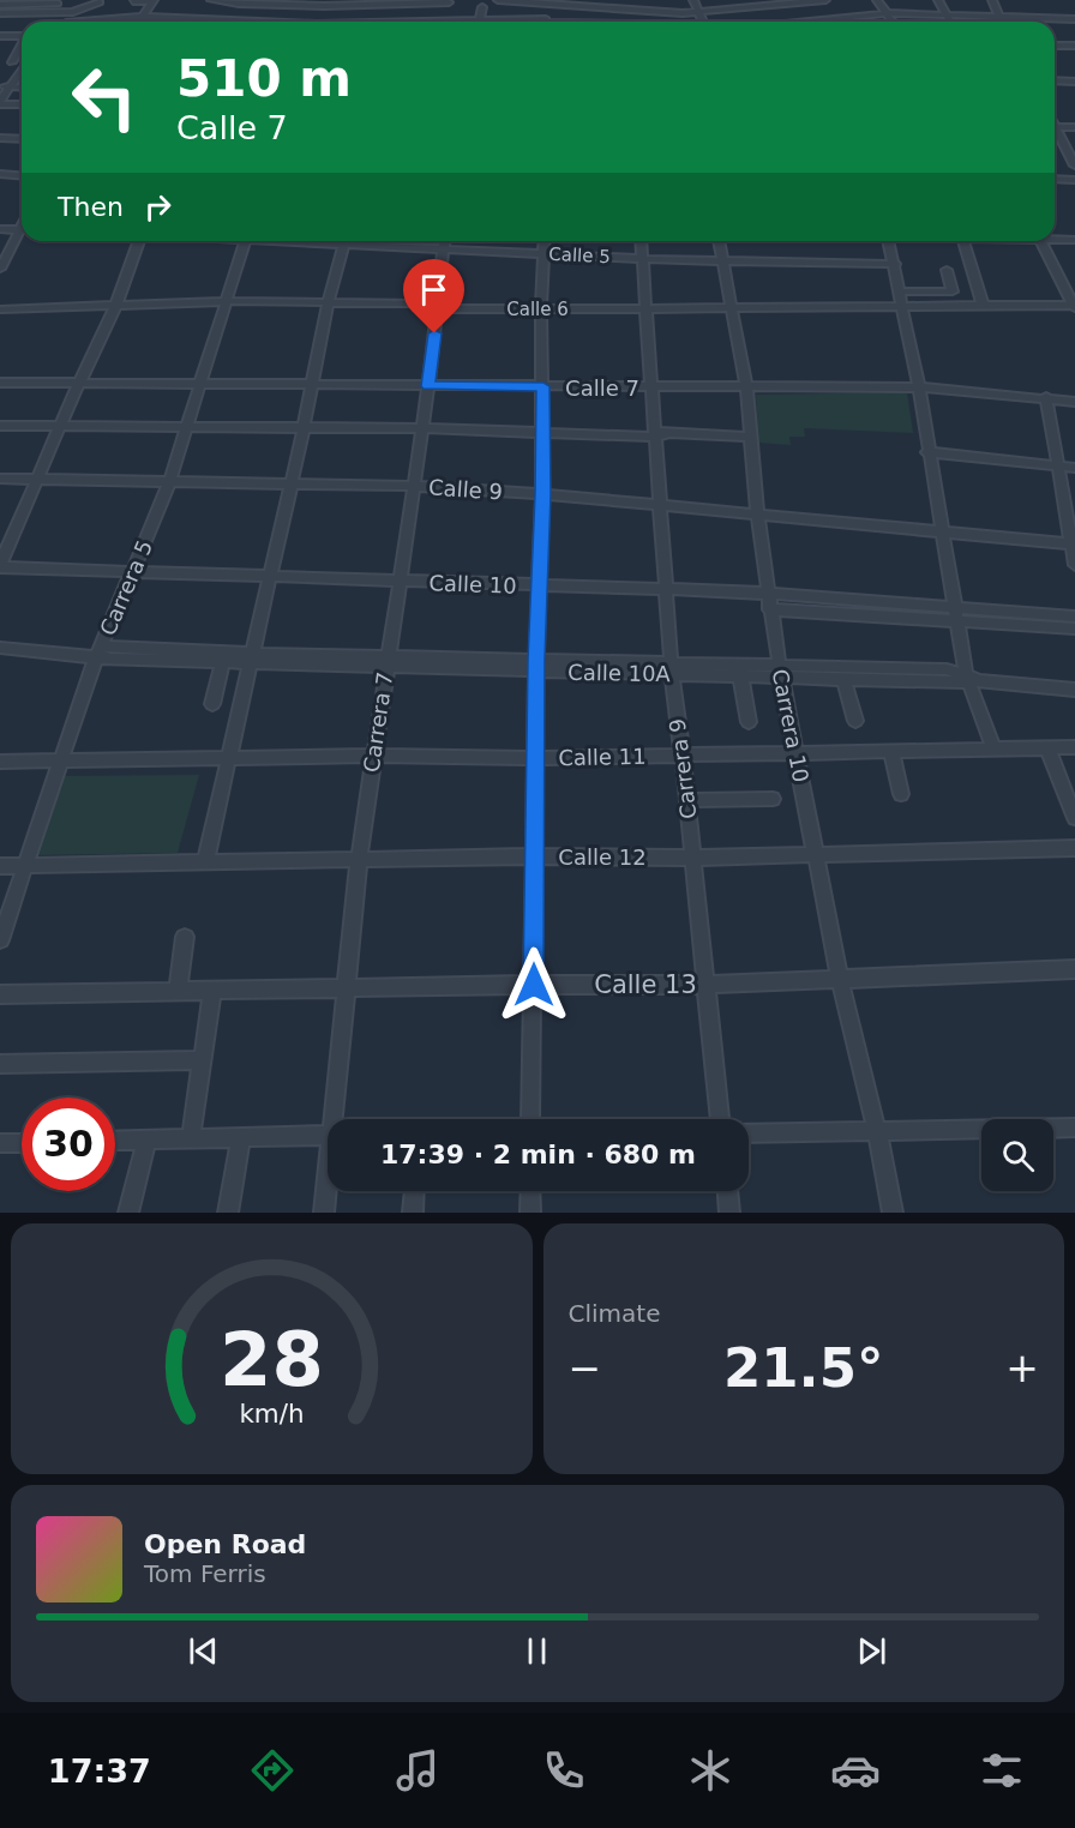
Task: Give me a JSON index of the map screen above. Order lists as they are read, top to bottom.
{
  "streets": {
    "street": [
      "Calle 5",
      "Calle 6",
      "Calle 7",
      "Calle 9",
      "Calle 10",
      "Carrera 5",
      "Calle 10A",
      "Carrera 7",
      "Carrera 10",
      "Calle 11",
      "Carrera 9",
      "Calle 12",
      "Calle 13"
    ]
  },
  "crossings": [
    ["Calle 5", "Carrera 7"],
    ["Calle 5", "Carrera 10"],
    ["Calle 5", "Carrera 9"],
    ["Calle 6", "Carrera 5"],
    ["Calle 6", "Carrera 7"],
    ["Calle 6", "Carrera 10"],
    ["Calle 6", "Carrera 9"],
    ["Calle 7", "Carrera 5"],
    ["Calle 7", "Carrera 7"],
    ["Calle 7", "Carrera 10"],
    ["Calle 7", "Carrera 9"],
    ["Calle 9", "Carrera 5"],
    ["Calle 9", "Carrera 7"],
    ["Calle 9", "Carrera 10"],
    ["Calle 9", "Carrera 9"],
    ["Calle 10", "Carrera 5"],
    ["Calle 10", "Carrera 7"],
    ["Calle 10", "Carrera 10"],
    ["Calle 10", "Carrera 9"],
    ["Carrera 5", "Calle 10A"],
    ["Carrera 5", "Calle 11"],
    ["Carrera 5", "Calle 12"],
    ["Calle 10A", "Carrera 7"],
    ["Calle 10A", "Carrera 10"],
    ["Calle 10A", "Carrera 9"],
    ["Carrera 7", "Calle 11"],
    ["Carrera 7", "Calle 12"],
    ["Carrera 7", "Calle 13"],
    ["Carrera 10", "Calle 11"],
    ["Carrera 10", "Calle 12"],
    ["Carrera 10", "Calle 13"],
    ["Calle 11", "Carrera 9"],
    ["Carrera 9", "Calle 12"],
    ["Carrera 9", "Calle 13"]
  ],
  "page": {
    "turn": ["510 m", "Calle 7"],
    "then": "Then",
    "limit": "30",
    "trip": "17:39 · 2 min · 680 m",
    "tile": "Climate",
    "heat": ["−", "21.5°", "+"],
    "song": ["Open Road", "Tom Ferris"],
    "tabs": "17:37",
    "gauge": ["28", "km/h"]
  }
}
